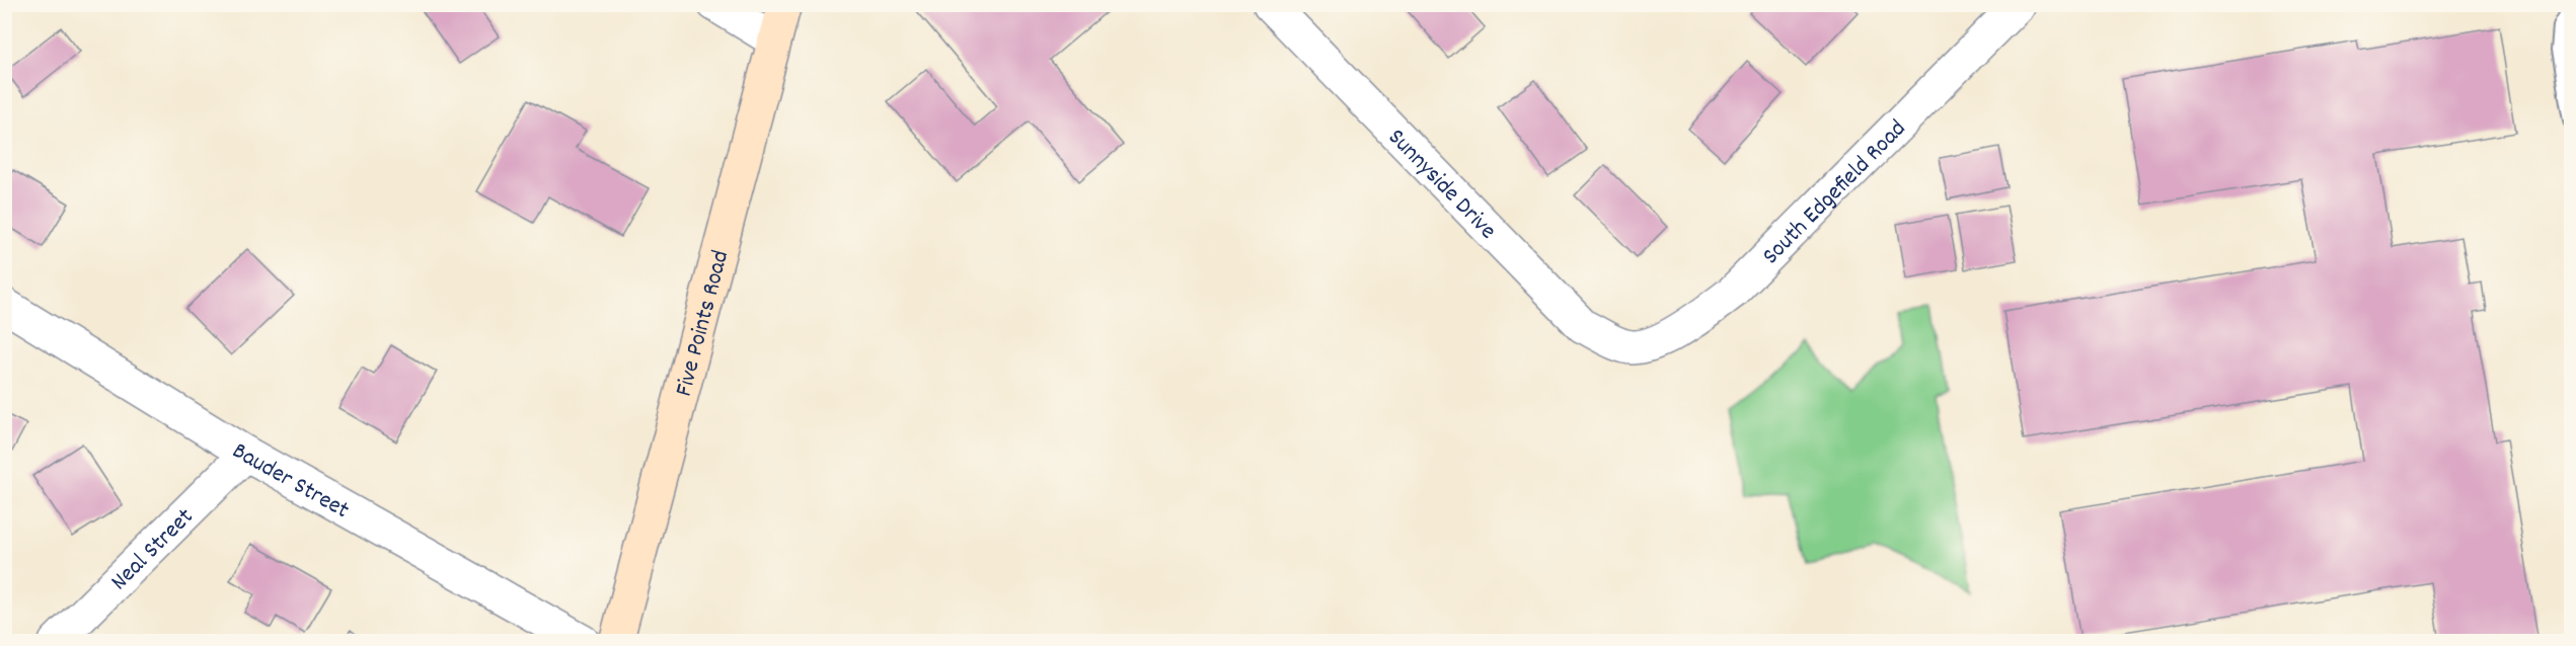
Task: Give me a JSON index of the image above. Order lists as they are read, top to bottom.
{
  "streets": {
    "street": [
      "Sunnyside Drive",
      "South Edgefield Road",
      "Five Points Road",
      "Bauder Street",
      "Neal Street"
    ]
  },
  "crossings": [
    ["Sunnyside Drive", "South Edgefield Road"],
    ["Bauder Street", "Neal Street"]
  ]
}
